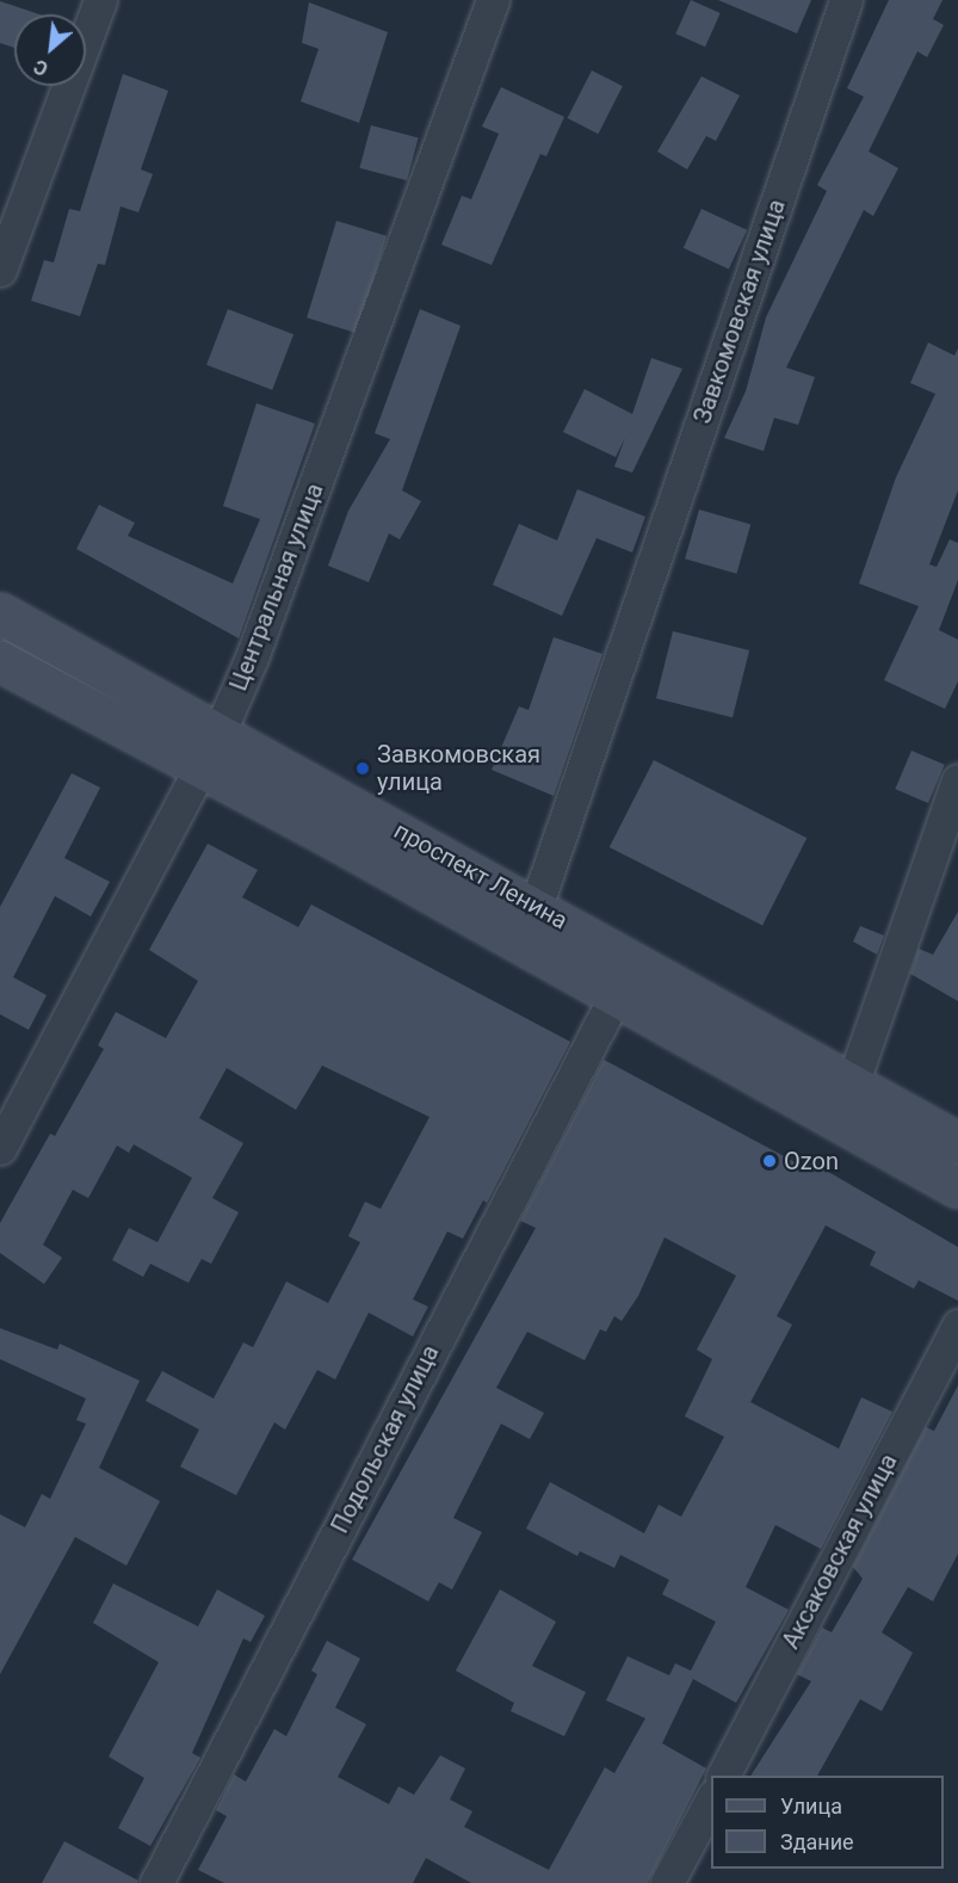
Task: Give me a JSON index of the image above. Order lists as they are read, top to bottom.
{
  "streets": {
    "main road": ["проспект Ленина"],
    "street": [
      "Завкомовская улица",
      "Центральная улица",
      "Подольская улица",
      "Аксаковская улица"
    ]
  },
  "crossings": [
    ["Завкомовская улица", "проспект Ленина"],
    ["Центральная улица", "проспект Ленина"],
    ["проспект Ленина", "Подольская улица"]
  ],
  "places": ["Завкомовская улица", "Ozon"],
  "legend": ["Улица", "Здание"],
  "north": "bottom left"
}
